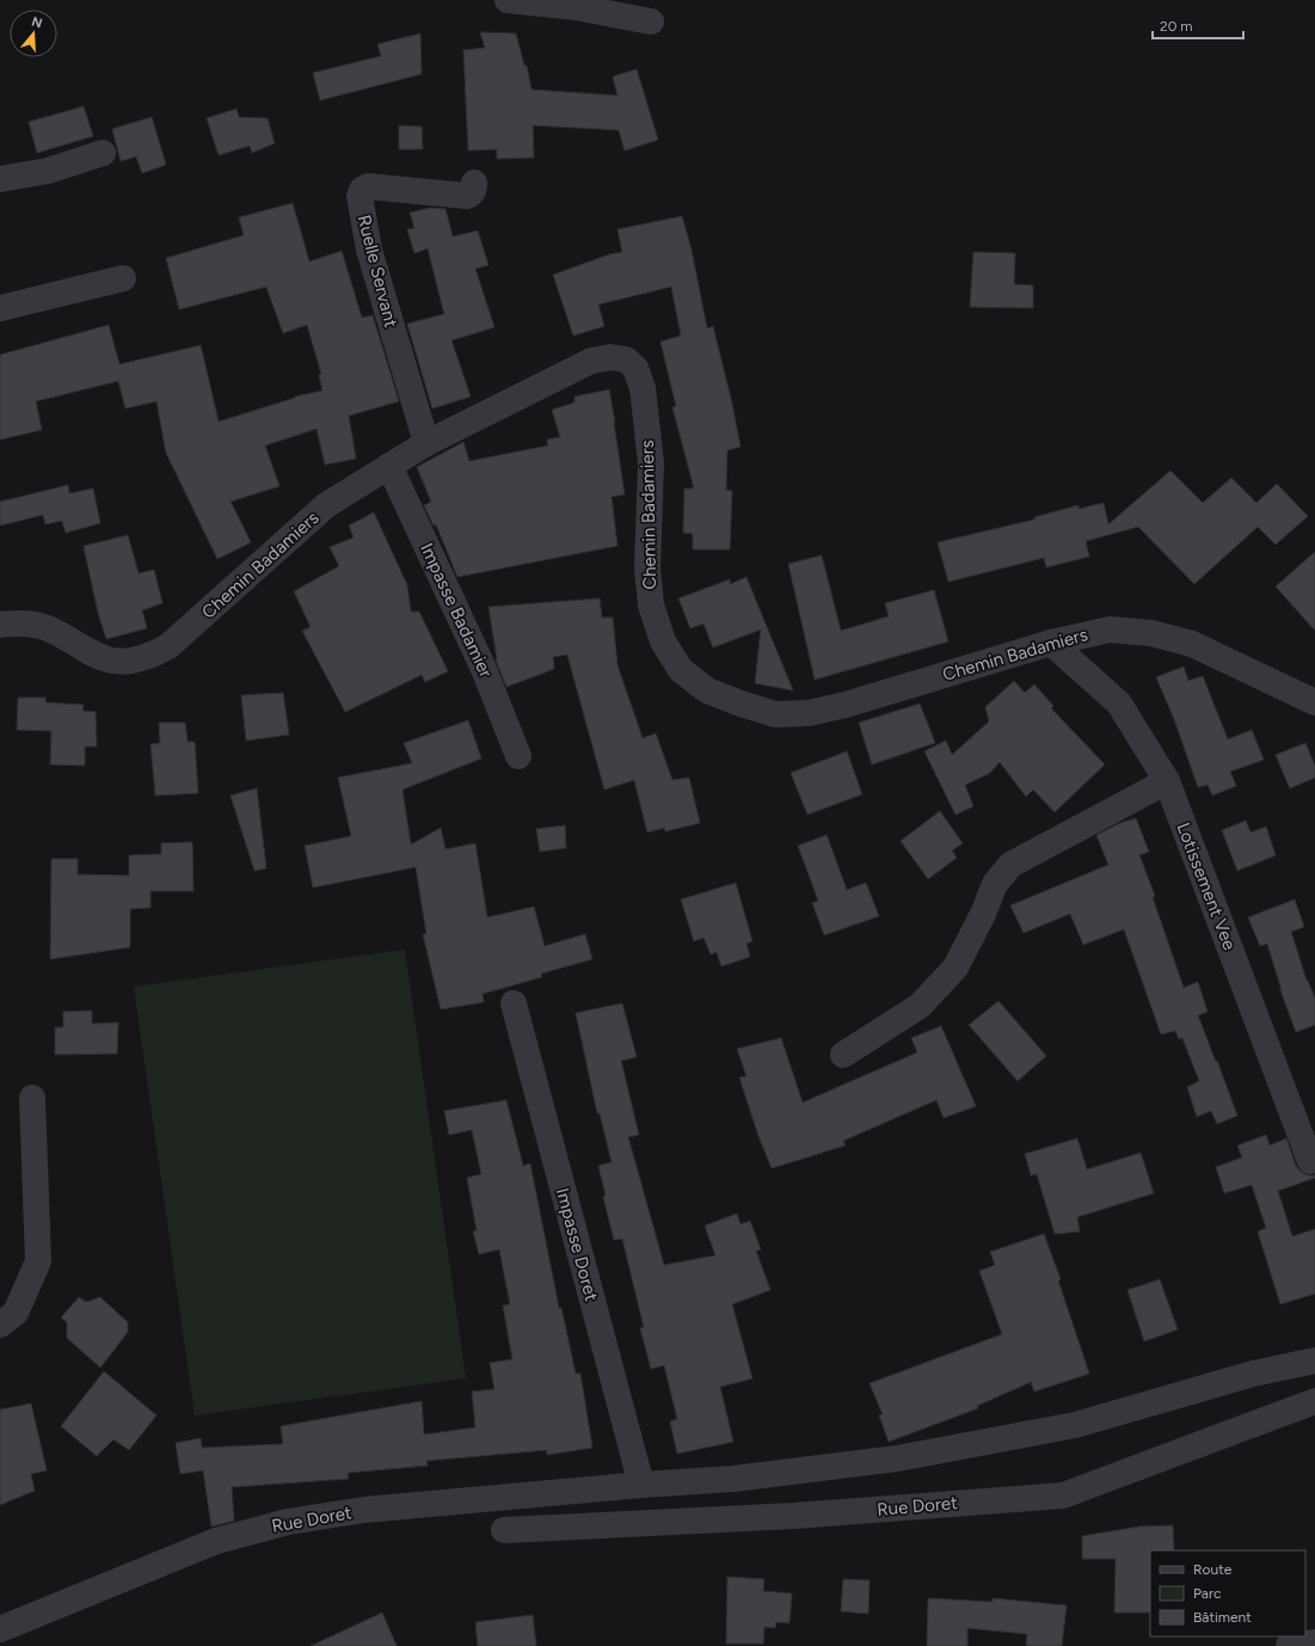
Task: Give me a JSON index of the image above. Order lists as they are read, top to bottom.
{
  "streets": {
    "street": [
      "Ruelle Servant",
      "Chemin Badamiers",
      "Impasse Badamier",
      "Lotissement Vee",
      "Impasse Doret",
      "Rue Doret"
    ]
  },
  "crossings": [
    ["Ruelle Servant", "Chemin Badamiers"],
    ["Chemin Badamiers", "Impasse Badamier"],
    ["Chemin Badamiers", "Lotissement Vee"],
    ["Impasse Doret", "Rue Doret"]
  ],
  "legend": ["Route", "Parc", "Bâtiment"],
  "scale_bar": "20 m",
  "north": "top"
}
